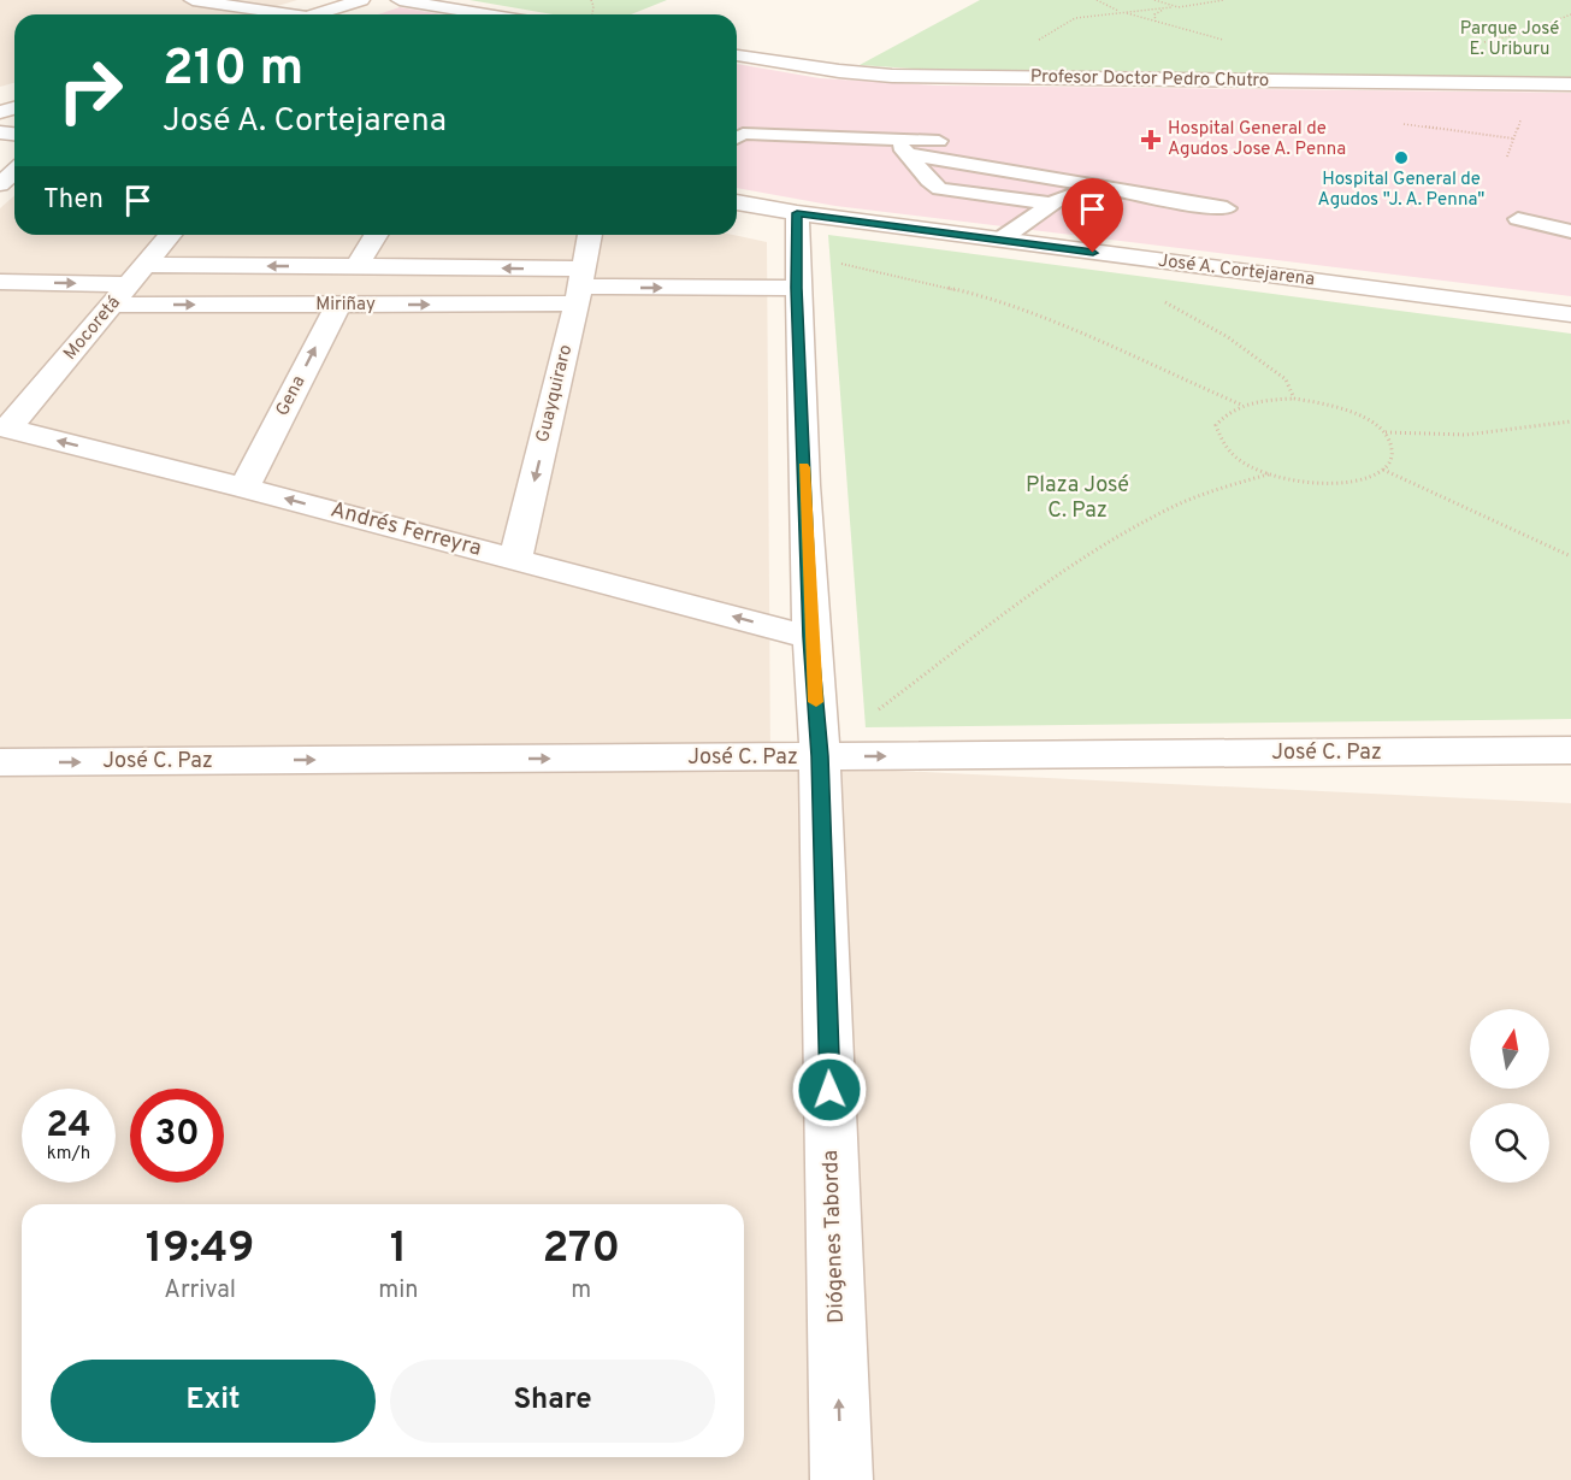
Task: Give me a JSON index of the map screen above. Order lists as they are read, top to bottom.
{
  "streets": {
    "street": [
      "Profesor Doctor Pedro Chutro",
      "José A. Cortejarena",
      "Miriñay",
      "Mocoretá",
      "Guayquiraro",
      "Gena",
      "Andrés Ferreyra",
      "José C. Paz",
      "Diógenes Taborda"
    ]
  },
  "crossings": [
    ["José A. Cortejarena", "Diógenes Taborda"],
    ["Miriñay", "Mocoretá"],
    ["Miriñay", "Guayquiraro"],
    ["Miriñay", "Gena"],
    ["Miriñay", "Diógenes Taborda"],
    ["Mocoretá", "Andrés Ferreyra"],
    ["Guayquiraro", "Andrés Ferreyra"],
    ["Gena", "Andrés Ferreyra"],
    ["Andrés Ferreyra", "Diógenes Taborda"],
    ["José C. Paz", "Diógenes Taborda"]
  ],
  "one_way": [
    "Guayquiraro",
    "Gena",
    "Andrés Ferreyra",
    "José C. Paz",
    "Diógenes Taborda"
  ],
  "parks": ["Parque José E. Uriburu", "Plaza José C. Paz"],
  "places": {
    "health": ["Hospital General de Agudos Jose A. Penna"],
    "other": ["Hospital General de Agudos \"J. A. Penna\""]
  },
  "north": "top",
  "page": {
    "turn": ["210 m", "José A. Cortejarena"],
    "then": "Then",
    "speed": "24 km/h",
    "limit": "30",
    "eta": [
      "19:49",
      "Arrival",
      "1",
      "min",
      "270",
      "m"
    ],
    "buttons": ["Exit", "Share"]
  }
}
